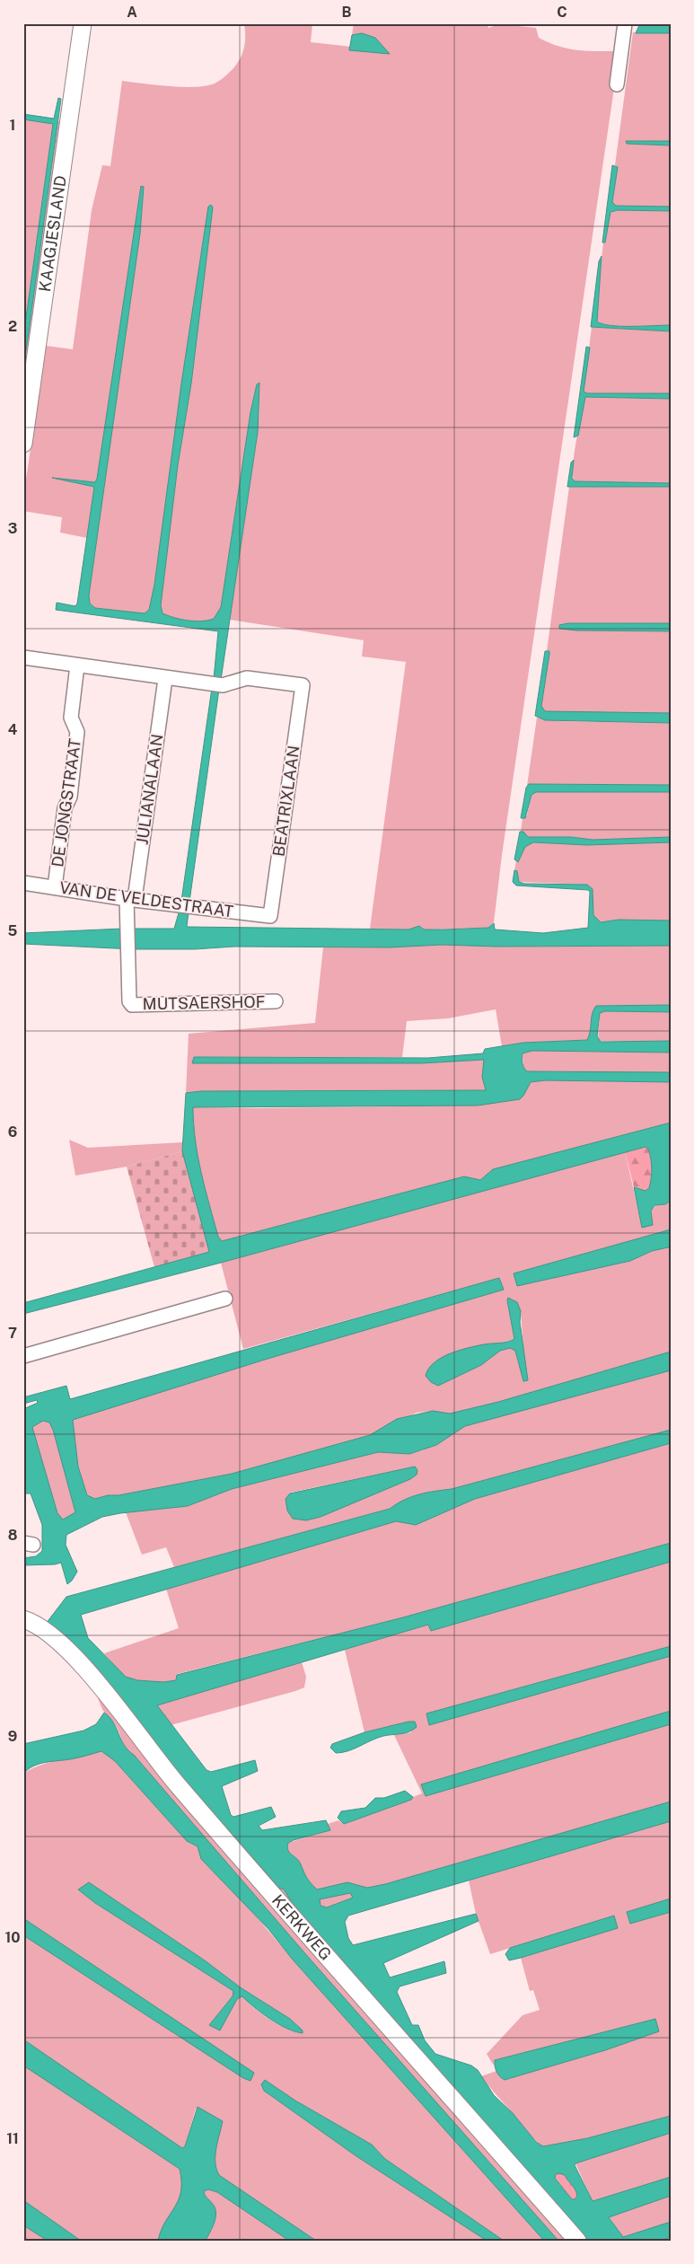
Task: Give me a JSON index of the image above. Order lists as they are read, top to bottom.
{
  "streets": {
    "street": [
      "KAAGJESLAND",
      "JULIANALAAN",
      "BEATRIXLAAN",
      "DE JONGSTRAAT",
      "VAN DE VELDESTRAAT",
      "MUTSAERSHOF",
      "KERKWEG"
    ]
  },
  "crossings": [
    ["JULIANALAAN", "BEATRIXLAAN"],
    ["JULIANALAAN", "VAN DE VELDESTRAAT"],
    ["JULIANALAAN", "MUTSAERSHOF"],
    ["BEATRIXLAAN", "VAN DE VELDESTRAAT"],
    ["DE JONGSTRAAT", "VAN DE VELDESTRAAT"],
    ["VAN DE VELDESTRAAT", "MUTSAERSHOF"]
  ],
  "grid": {
    "columns": ["A", "B", "C"],
    "rows": [
      "1",
      "2",
      "3",
      "4",
      "5",
      "6",
      "7",
      "8",
      "9",
      "10",
      "11"
    ]
  }
}
